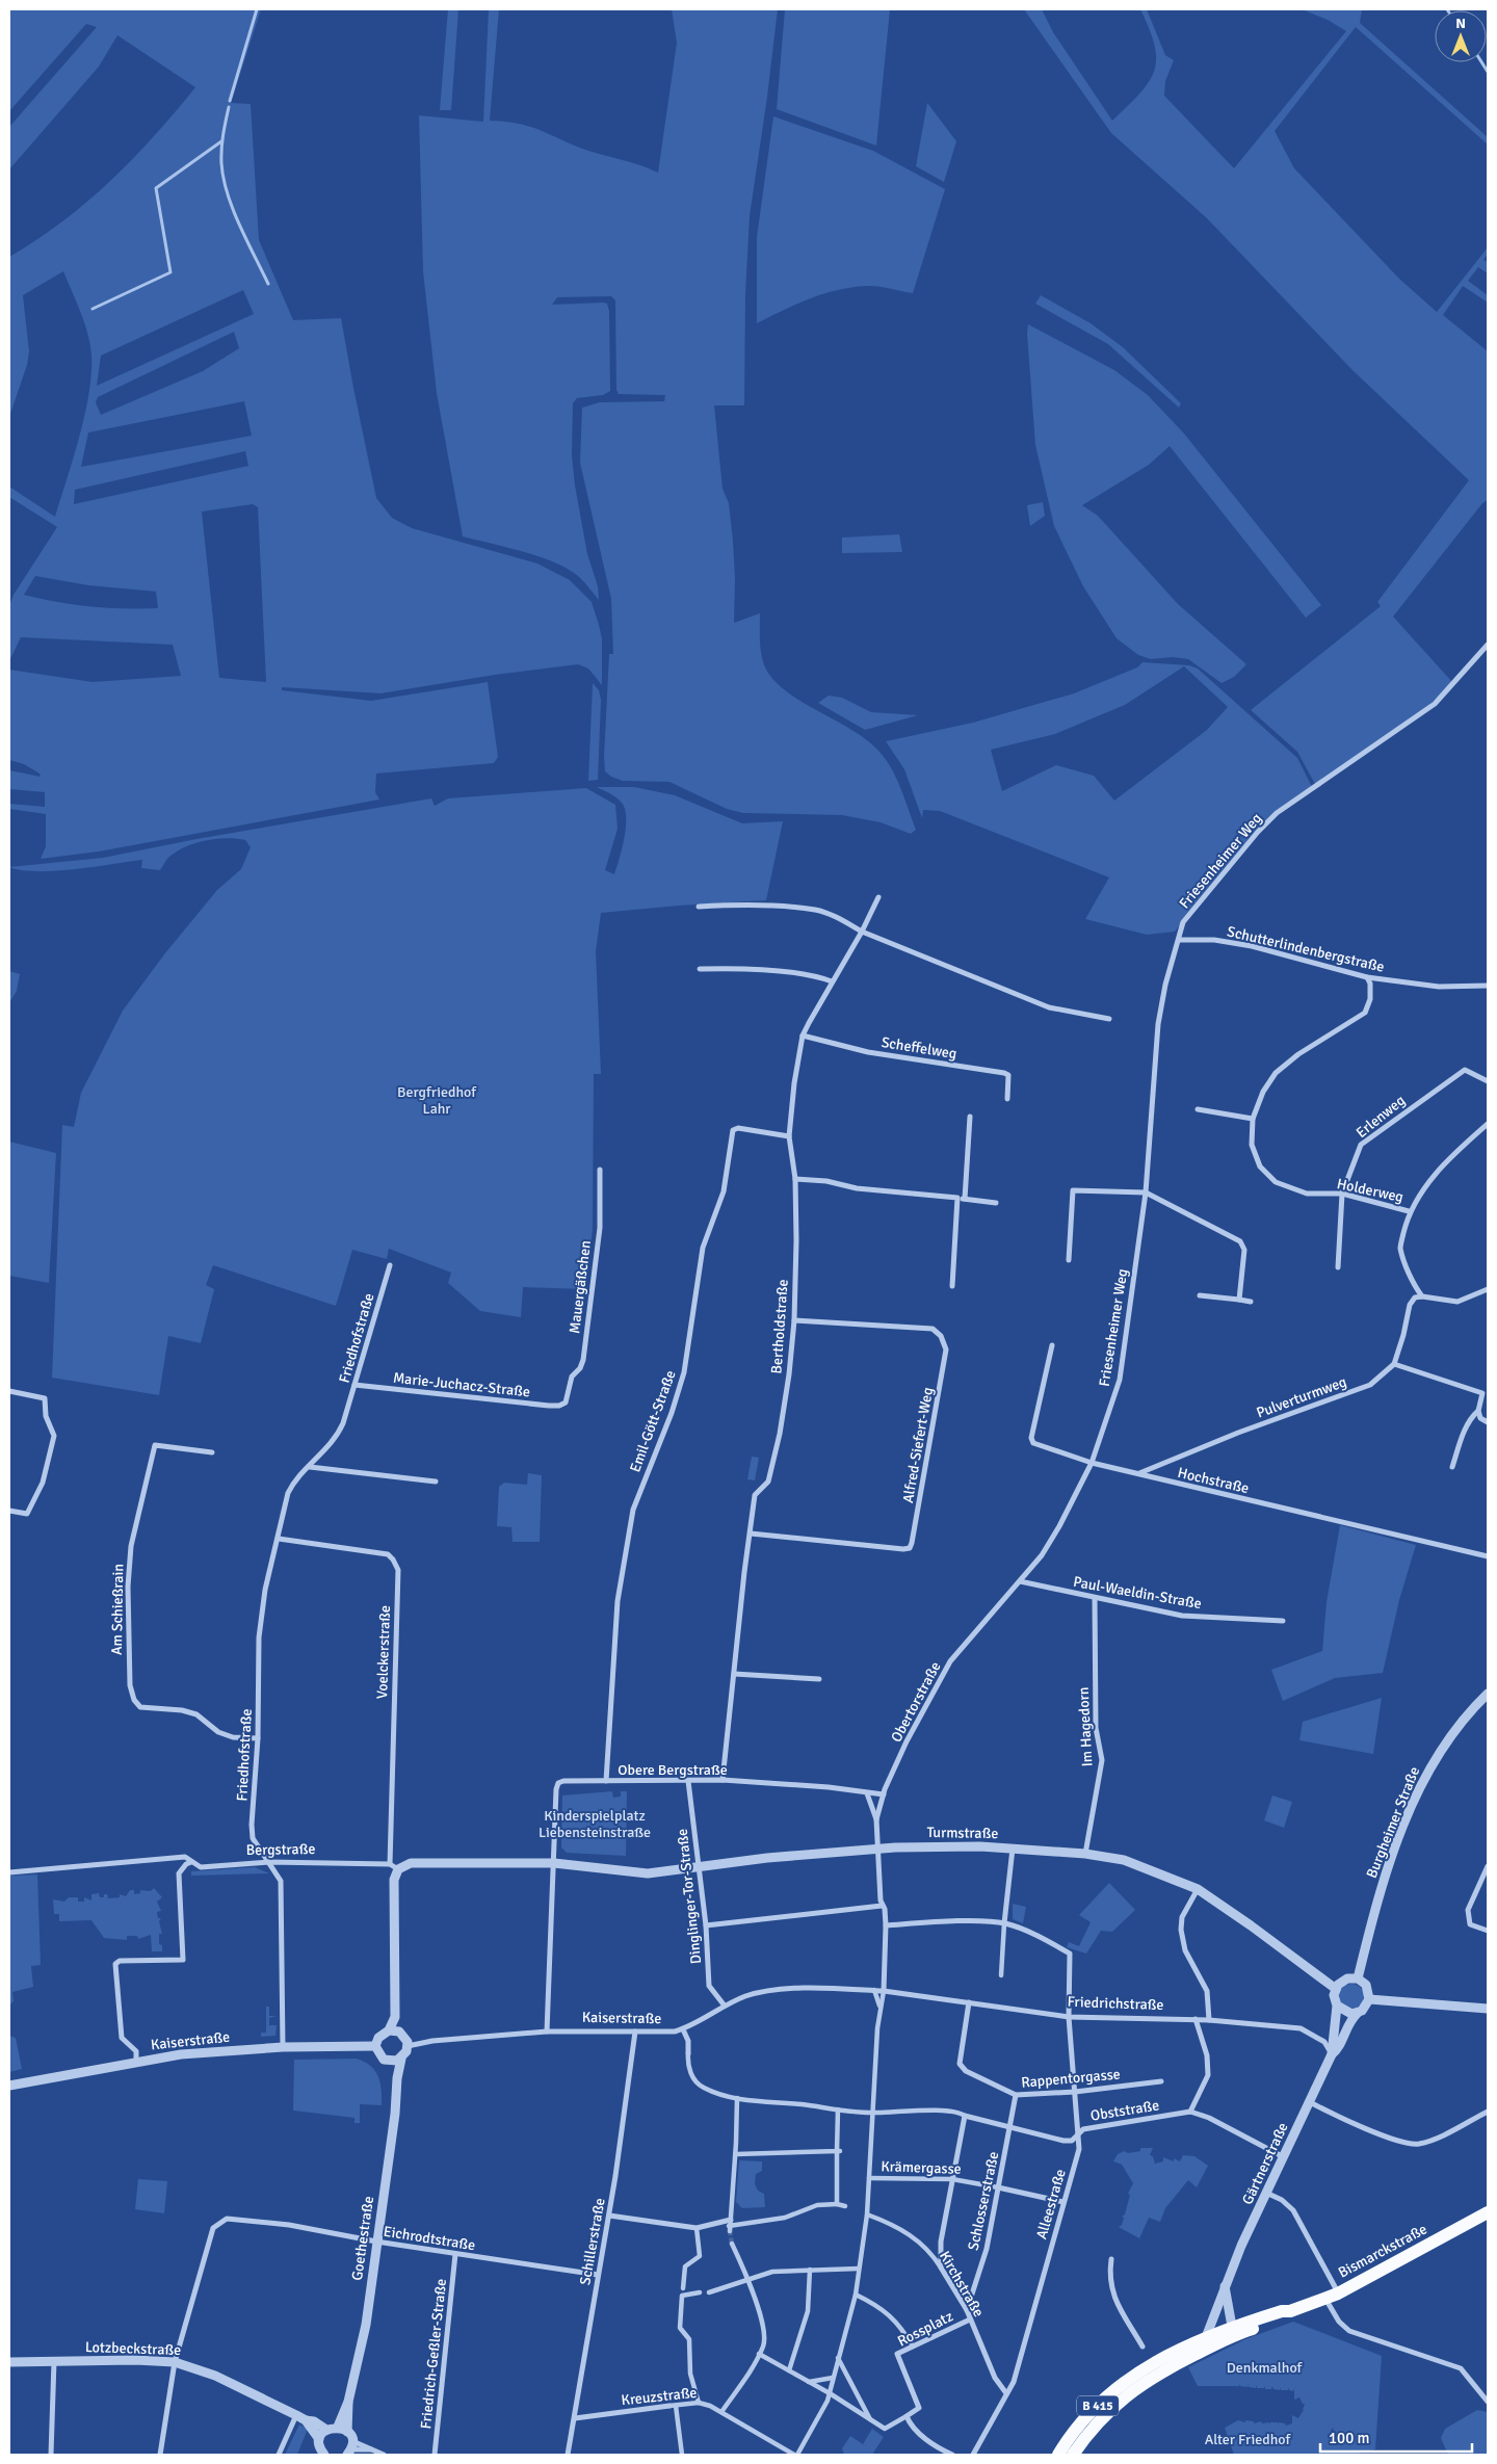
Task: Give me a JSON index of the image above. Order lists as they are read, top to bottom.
{
  "streets": {
    "main road": ["Bismarckstraße", "B 415"],
    "street": [
      "Friesenheimer Weg",
      "Schutterlindenbergstraße",
      "Scheffelweg",
      "Erlenweg",
      "Holderweg",
      "Mauergäßchen",
      "Bertholdstraße",
      "Friedhofstraße",
      "Marie-Juchacz-Straße",
      "Pulverturmweg",
      "Emil-Gött-Straße",
      "Alfred-Siefert-Weg",
      "Hochstraße",
      "Paul-Waeldin-Straße",
      "Am Schießrain",
      "Voelckerstraße",
      "Obertorstraße",
      "Im Hagedorn",
      "Obere Bergstraße",
      "Burgheimer Straße",
      "Turmstraße",
      "Bergstraße",
      "Dinglinger-Tor-Straße",
      "Friedrichstraße",
      "Kaiserstraße",
      "Rappentorgasse",
      "Obststraße",
      "Gärtnerstraße",
      "Krämergasse",
      "Schlosserstraße",
      "Alleestraße",
      "Goethestraße",
      "Eichrodtstraße",
      "Schillerstraße",
      "Kirchstraße",
      "Rossplatz",
      "Lotzbeckstraße",
      "Friedrich-Geßler-Straße",
      "Kreuzstraße"
    ]
  },
  "crossings": [
    ["Friesenheimer Weg", "Schutterlindenbergstraße"],
    ["Friesenheimer Weg", "Hochstraße"],
    ["Friesenheimer Weg", "Obertorstraße"],
    ["Schutterlindenbergstraße", "Holderweg"],
    ["Scheffelweg", "Bertholdstraße"],
    ["Erlenweg", "Holderweg"],
    ["Mauergäßchen", "Marie-Juchacz-Straße"],
    ["Bertholdstraße", "Emil-Gött-Straße"],
    ["Bertholdstraße", "Alfred-Siefert-Weg"],
    ["Bertholdstraße", "Obere Bergstraße"],
    ["Friedhofstraße", "Marie-Juchacz-Straße"],
    ["Friedhofstraße", "Am Schießrain"],
    ["Friedhofstraße", "Voelckerstraße"],
    ["Friedhofstraße", "Bergstraße"],
    ["Friedhofstraße", "Kaiserstraße"],
    ["Pulverturmweg", "Hochstraße"],
    ["Emil-Gött-Straße", "Obere Bergstraße"],
    ["Hochstraße", "Obertorstraße"],
    ["Paul-Waeldin-Straße", "Obertorstraße"],
    ["Paul-Waeldin-Straße", "Im Hagedorn"],
    ["Voelckerstraße", "Bergstraße"],
    ["Obertorstraße", "Obere Bergstraße"],
    ["Obertorstraße", "Turmstraße"],
    ["Obertorstraße", "Friedrichstraße"],
    ["Obertorstraße", "Kaiserstraße"],
    ["Im Hagedorn", "Turmstraße"],
    ["Obere Bergstraße", "Turmstraße"],
    ["Obere Bergstraße", "Bergstraße"],
    ["Obere Bergstraße", "Dinglinger-Tor-Straße"],
    ["Burgheimer Straße", "Turmstraße"],
    ["Burgheimer Straße", "Gärtnerstraße"],
    ["Turmstraße", "Bergstraße"],
    ["Turmstraße", "Dinglinger-Tor-Straße"],
    ["Turmstraße", "Gärtnerstraße"],
    ["Dinglinger-Tor-Straße", "Kaiserstraße"],
    ["Friedrichstraße", "Kaiserstraße"],
    ["Friedrichstraße", "Rappentorgasse"],
    ["Friedrichstraße", "Gärtnerstraße"],
    ["Friedrichstraße", "Alleestraße"],
    ["Kaiserstraße", "Goethestraße"],
    ["Kaiserstraße", "Schillerstraße"],
    ["Rappentorgasse", "Schlosserstraße"],
    ["Rappentorgasse", "Alleestraße"],
    ["Obststraße", "Gärtnerstraße"],
    ["Obststraße", "Schlosserstraße"],
    ["Obststraße", "Alleestraße"],
    ["Gärtnerstraße", "B 415"],
    ["Krämergasse", "Schlosserstraße"],
    ["Krämergasse", "Alleestraße"],
    ["Schlosserstraße", "Kirchstraße"],
    ["Alleestraße", "Kirchstraße"],
    ["Goethestraße", "Eichrodtstraße"],
    ["Eichrodtstraße", "Schillerstraße"],
    ["Eichrodtstraße", "Lotzbeckstraße"],
    ["Eichrodtstraße", "Friedrich-Geßler-Straße"],
    ["Schillerstraße", "Kreuzstraße"],
    ["Bismarckstraße", "B 415"],
    ["Kirchstraße", "Rossplatz"]
  ],
  "parks": [
    "Bergfriedhof Lahr",
    "Kinderspielplatz Liebensteinstraße",
    "Denkmalhof",
    "Alter Friedhof"
  ],
  "scale_bar": "100 m",
  "north": "top"
}
